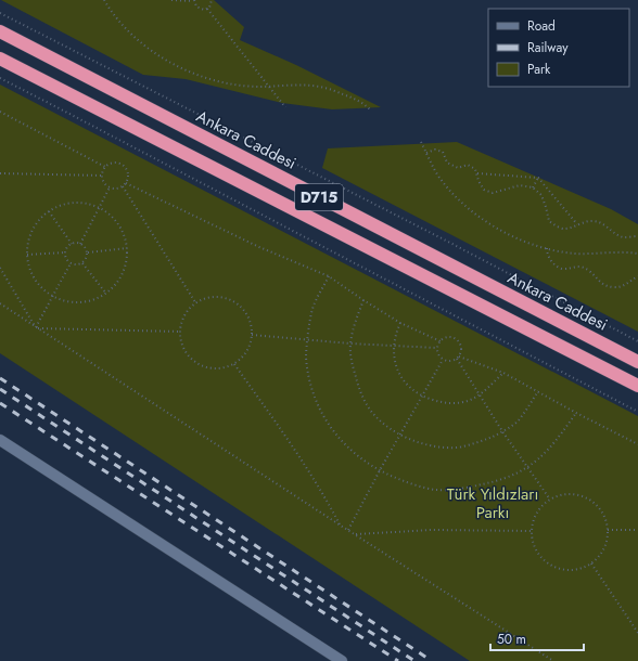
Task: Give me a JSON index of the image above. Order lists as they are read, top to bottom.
{
  "streets": {
    "highway": ["Ankara Caddesi", "D715"]
  },
  "parks": ["Türk Yıldızları Parkı"],
  "legend": ["Road", "Railway", "Park"],
  "scale_bar": "50 m"
}
